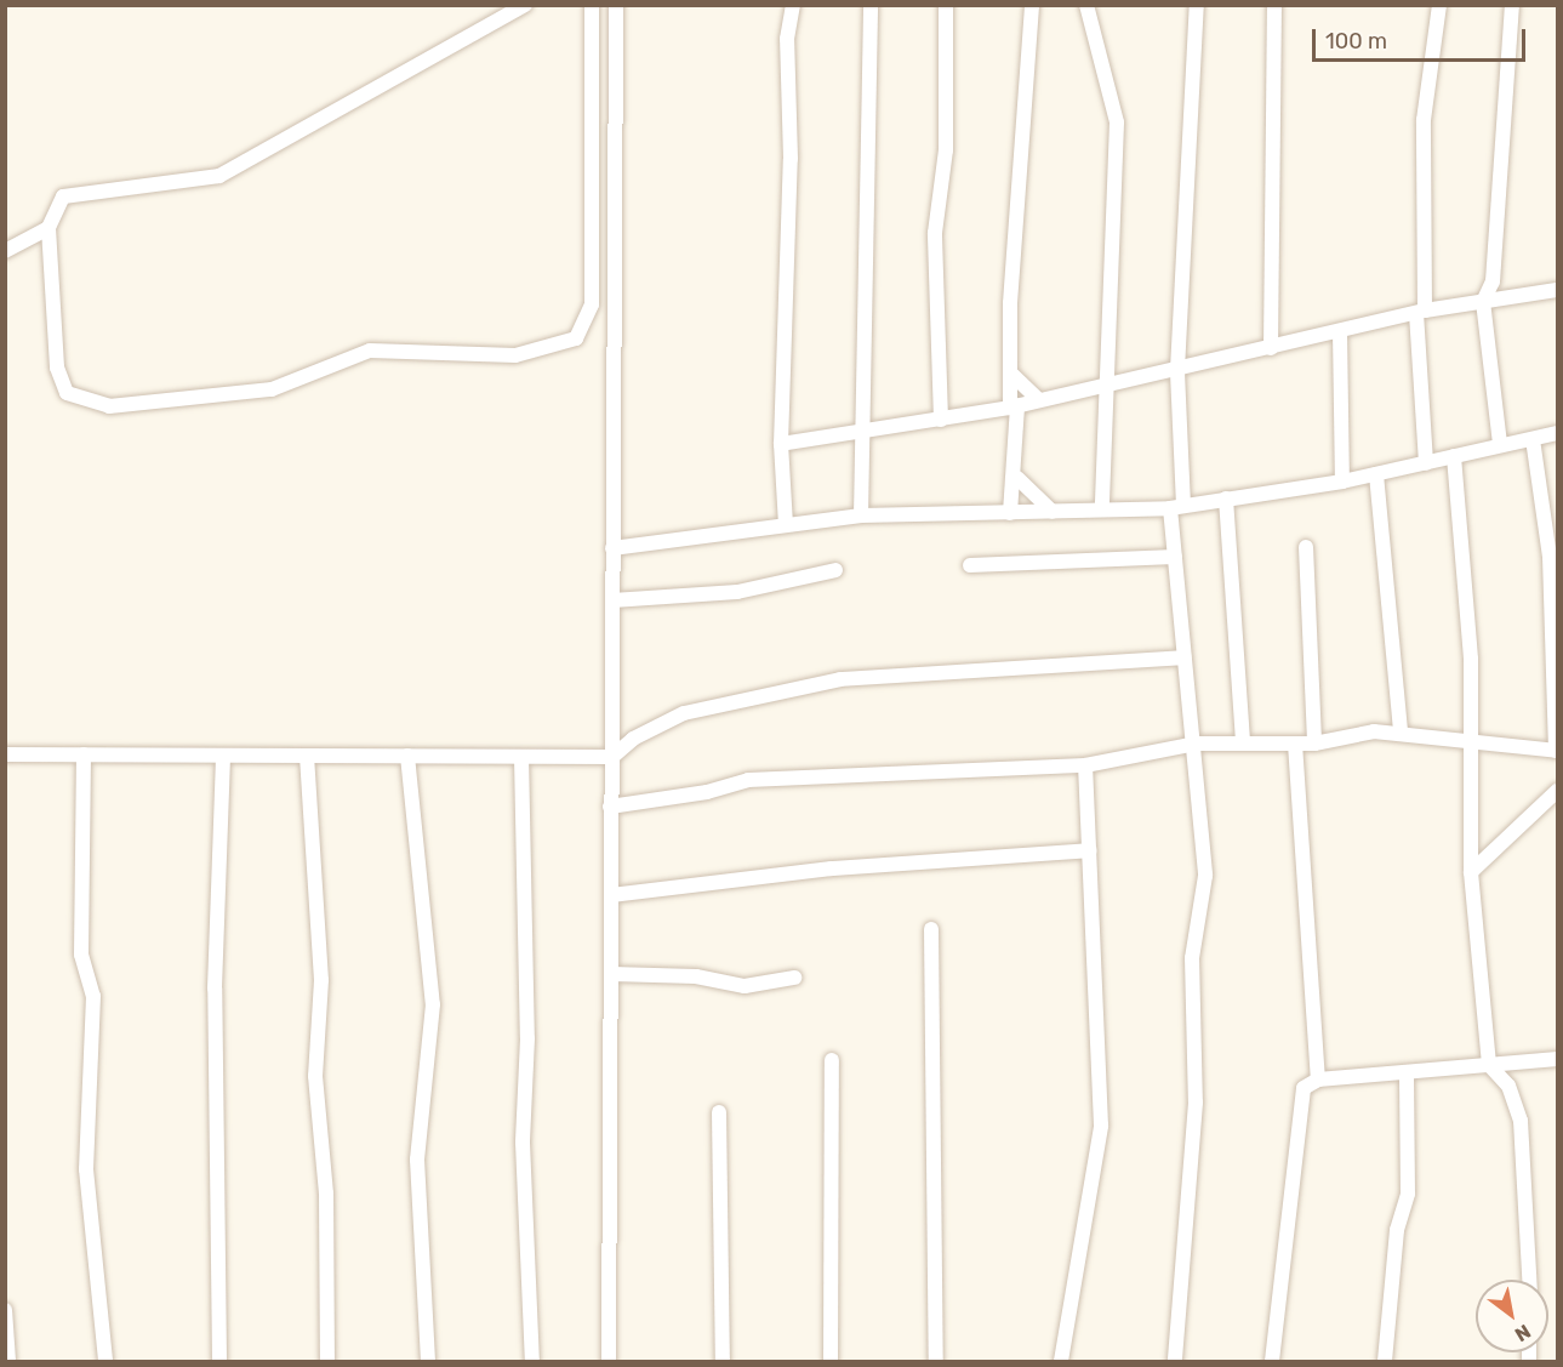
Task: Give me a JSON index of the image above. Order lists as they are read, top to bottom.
{
  "scale_bar": "100 m",
  "north": "bottom right"
}
